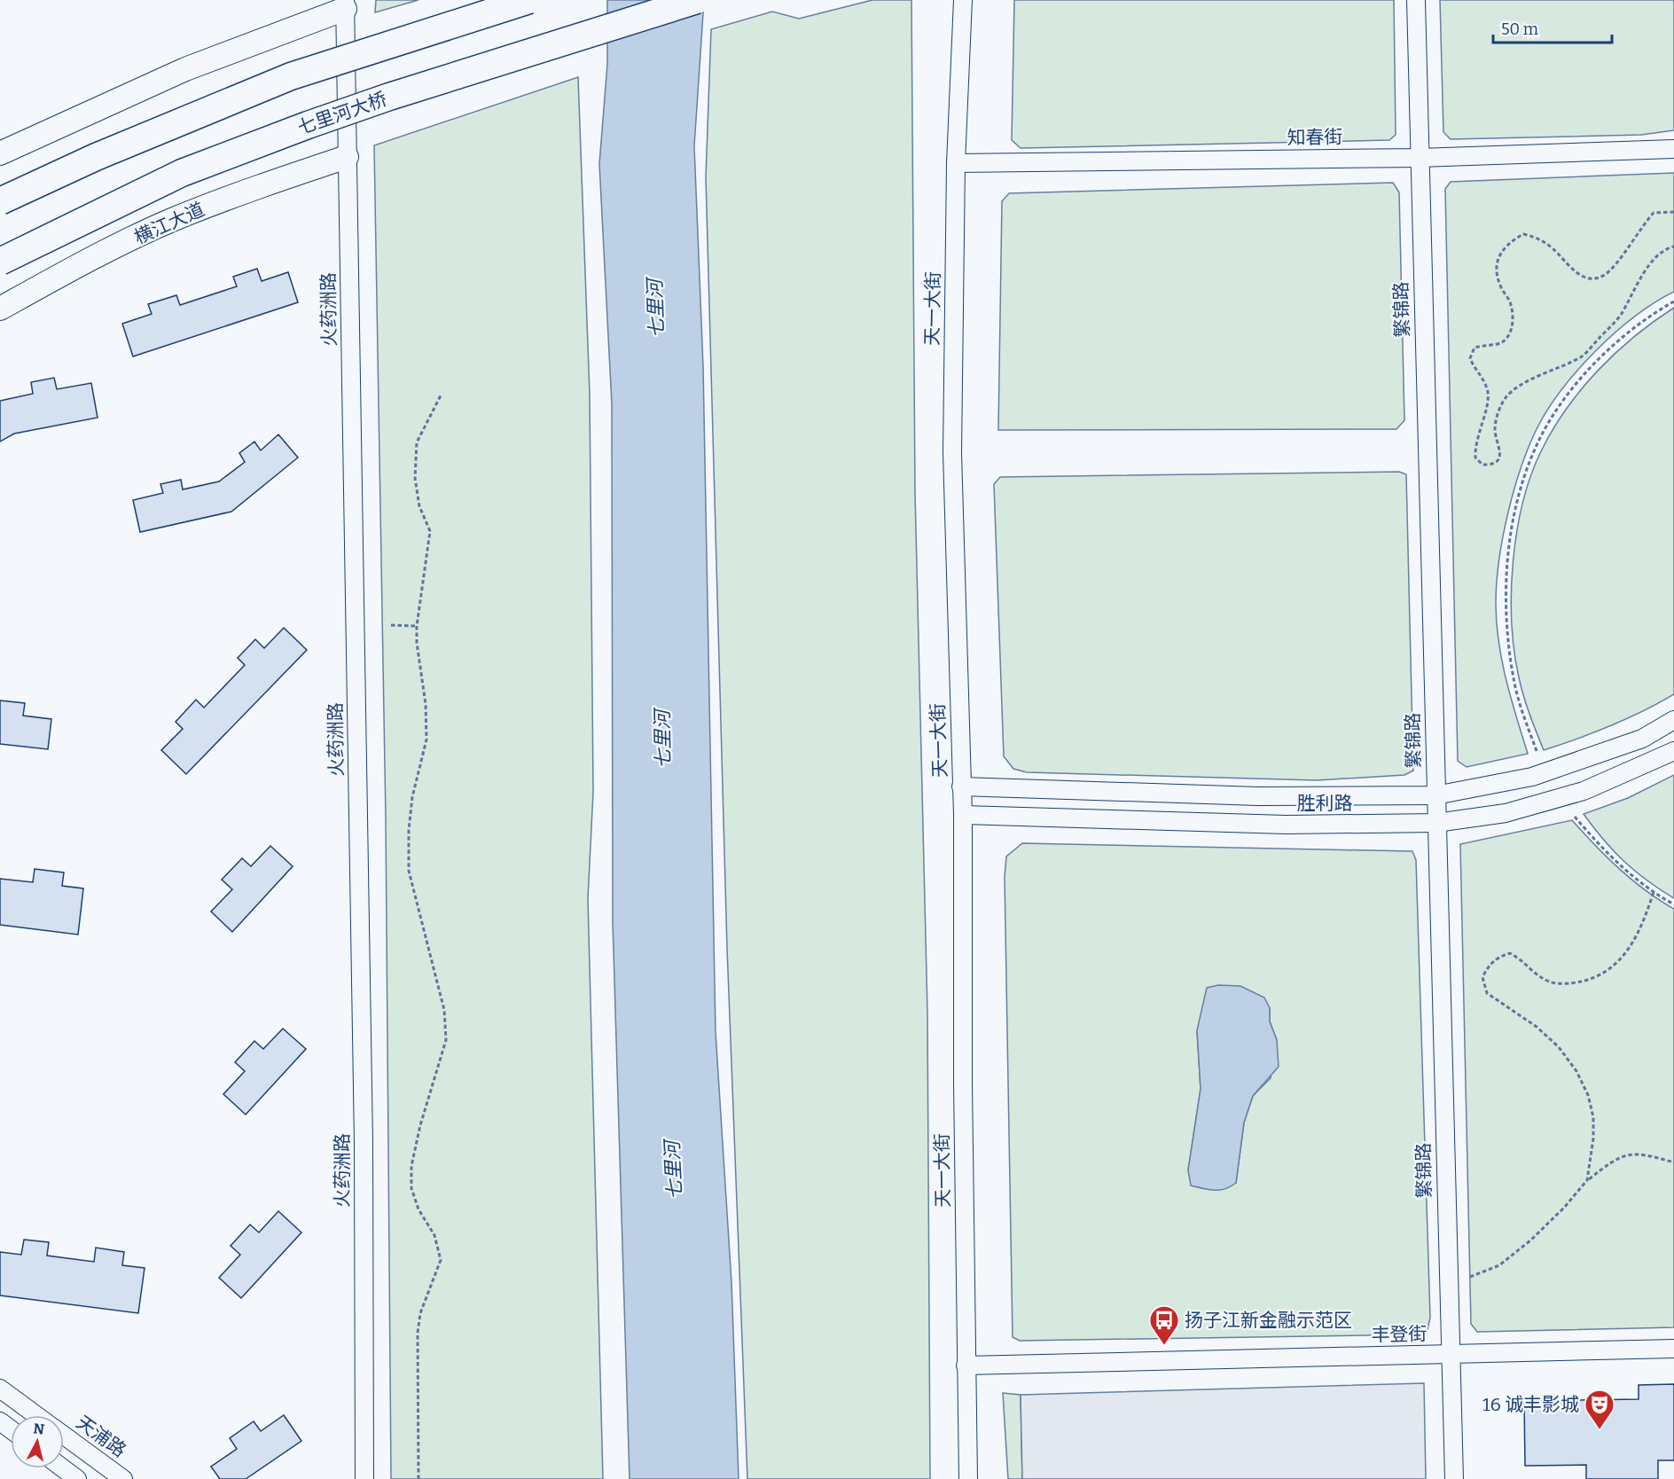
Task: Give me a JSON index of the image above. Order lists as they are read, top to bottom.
{
  "streets": {
    "highway": ["七里河大桥"],
    "main road": ["横江大道"],
    "street": [
      "知春街",
      "天一大街",
      "火药洲路",
      "繁锦路",
      "胜利路",
      "丰登街",
      "天浦路"
    ]
  },
  "crossings": [
    ["知春街", "天一大街"],
    ["知春街", "繁锦路"],
    ["横江大道", "火药洲路"],
    ["天一大街", "胜利路"],
    ["天一大街", "丰登街"],
    ["繁锦路", "胜利路"],
    ["繁锦路", "丰登街"]
  ],
  "water": ["七里河"],
  "places": {
    "bus stop": ["扬子江新金融示范区"],
    "theatre": ["16 诚丰影城"]
  },
  "scale_bar": "50 m",
  "north": "top"
}
